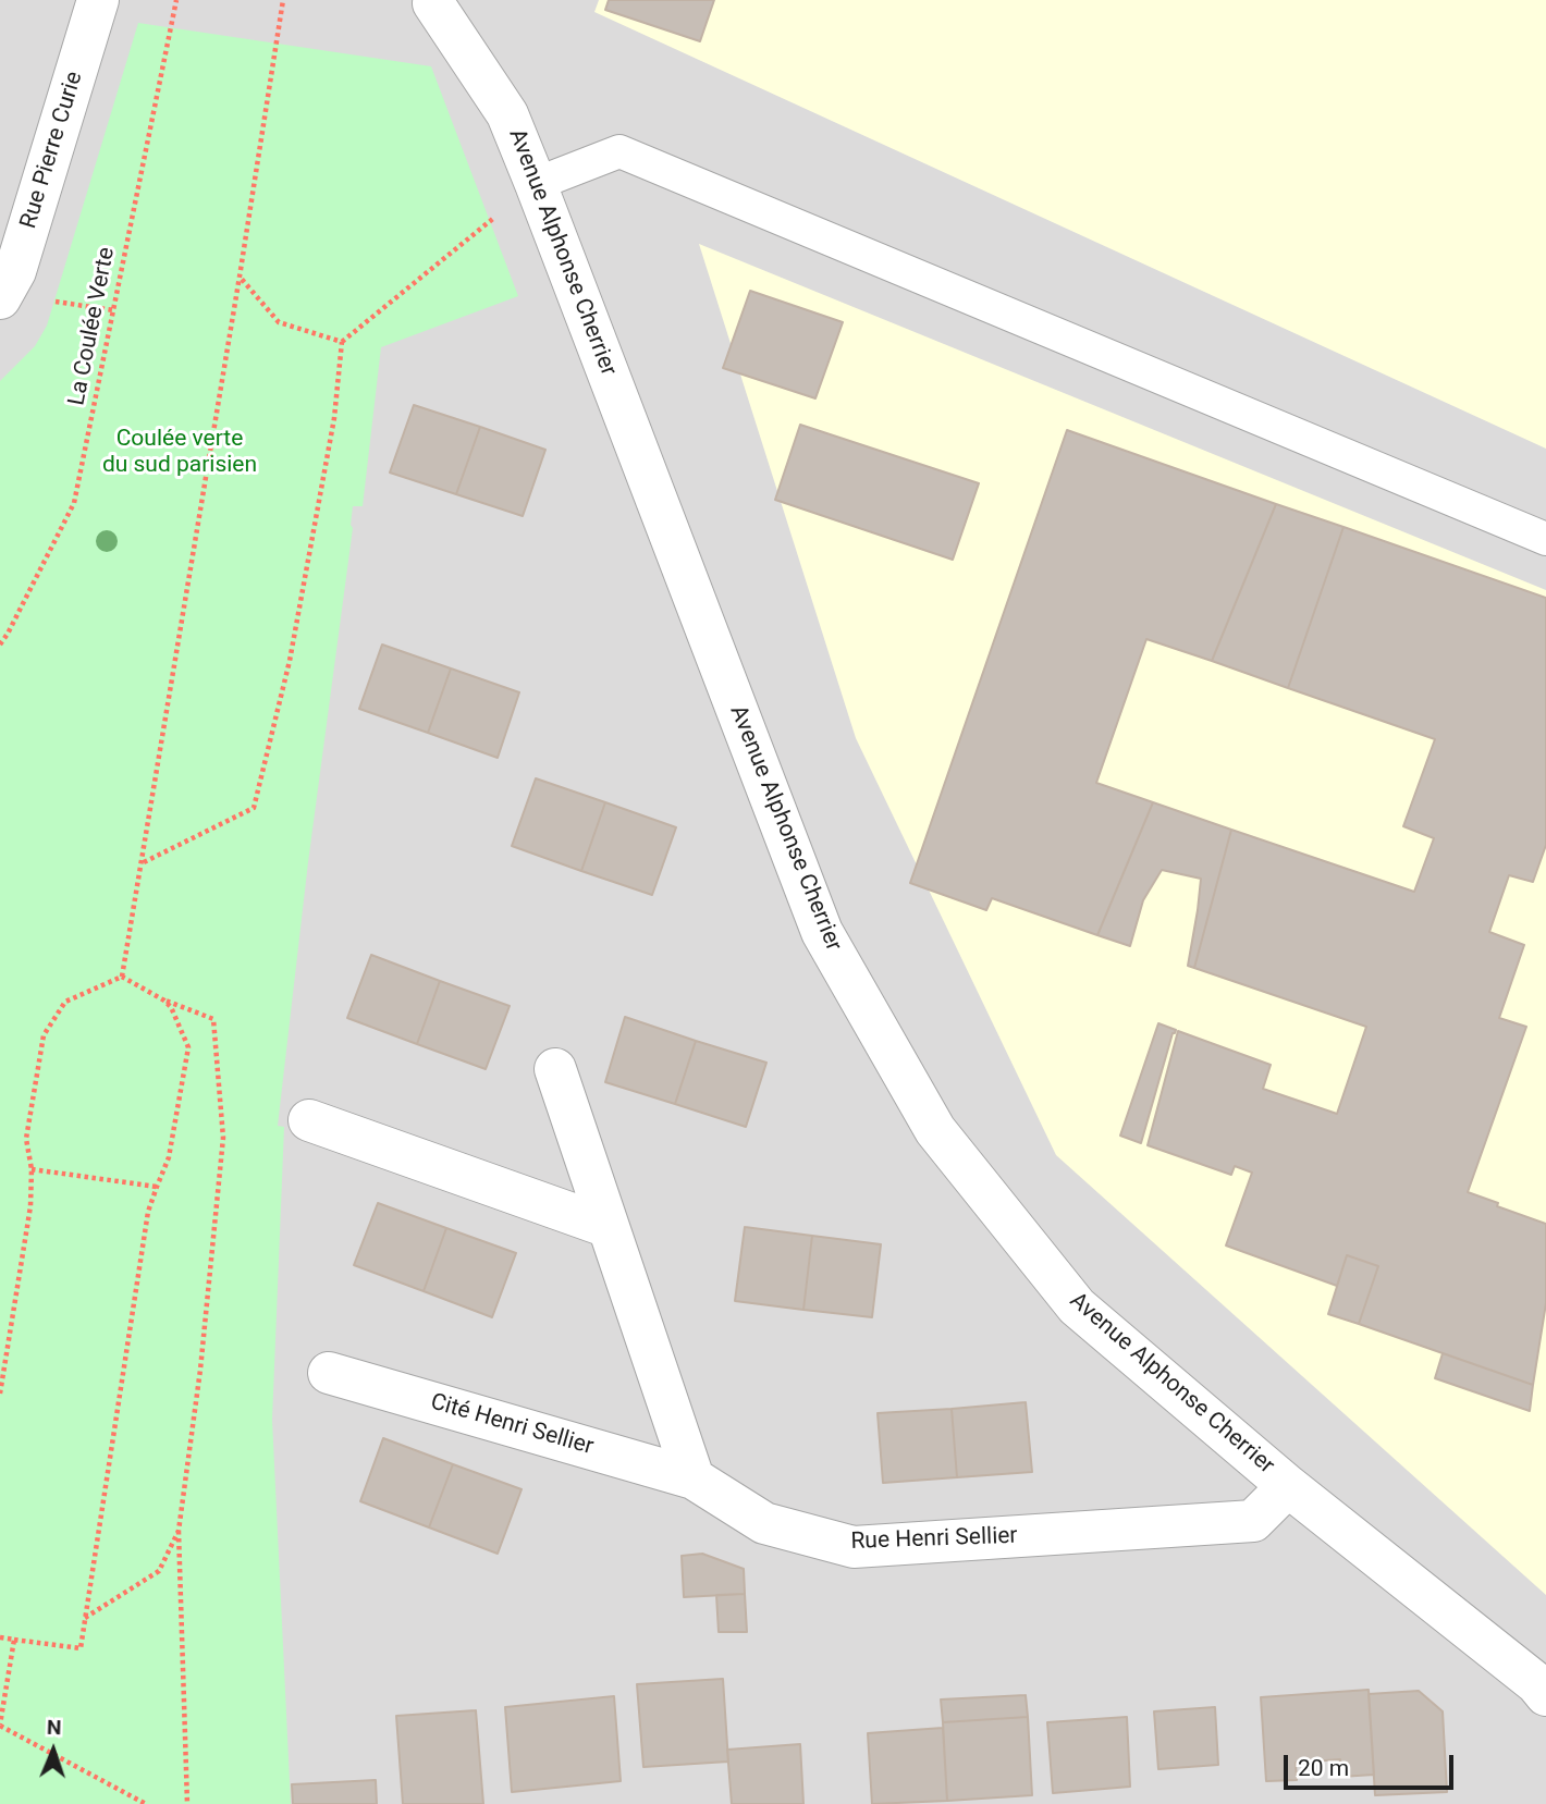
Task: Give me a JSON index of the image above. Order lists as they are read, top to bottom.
{
  "streets": {
    "street": [
      "Rue Pierre Curie",
      "Avenue Alphonse Cherrier",
      "Cité Henri Sellier",
      "Rue Henri Sellier"
    ],
    "path": ["La Coulée Verte"]
  },
  "crossings": [
    ["Avenue Alphonse Cherrier", "Rue Henri Sellier"],
    ["Cité Henri Sellier", "Rue Henri Sellier"]
  ],
  "parks": ["Coulée verte du sud parisien"],
  "scale_bar": "20 m",
  "north": "top"
}
